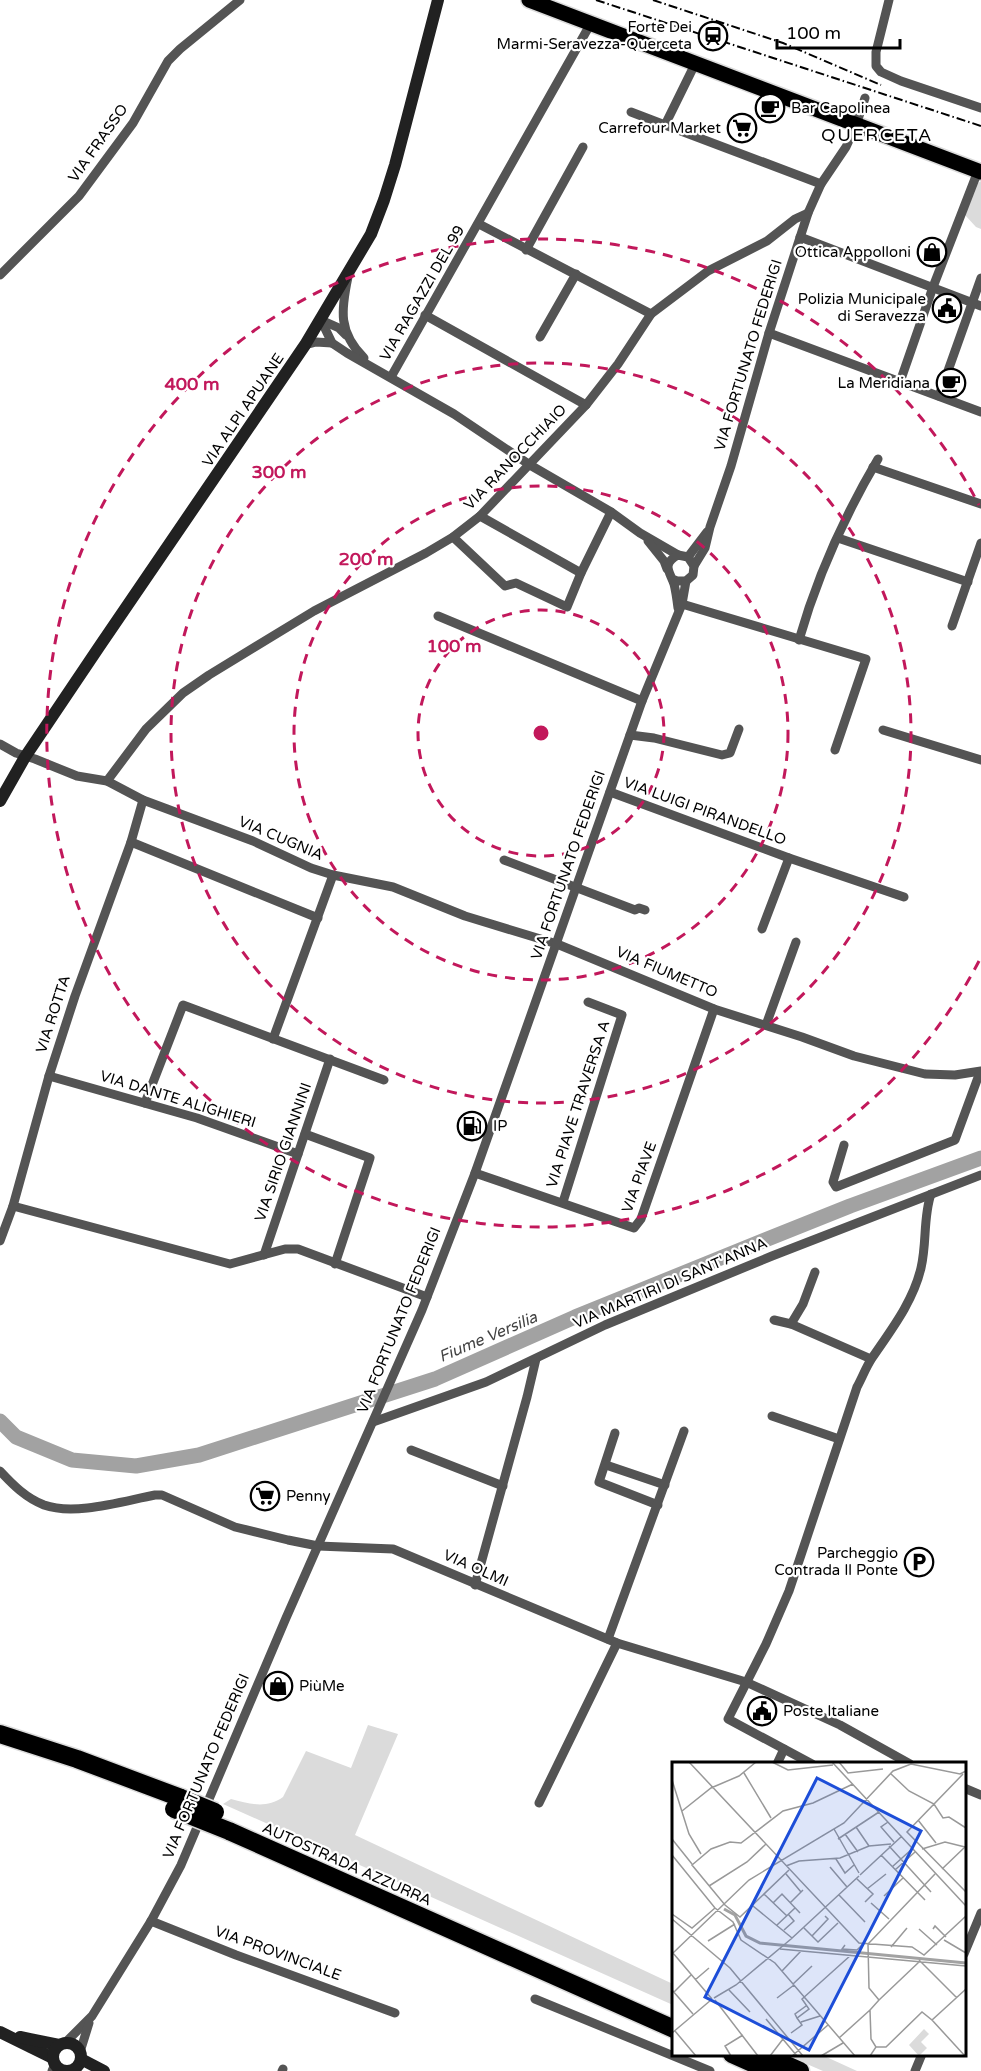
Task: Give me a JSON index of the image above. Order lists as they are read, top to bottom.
{
  "streets": {
    "highway": ["AUTOSTRADA AZZURRA"],
    "main road": ["VIA ALPI APUANE"],
    "street": [
      "VIA FRASSO",
      "VIA RAGAZZI DEL 99",
      "VIA FORTUNATO FEDERIGI",
      "VIA RANOCCHIAIO",
      "VIA LUIGI PIRANDELLO",
      "VIA CUGNIA",
      "VIA FIUMETTO",
      "VIA ROTTA",
      "VIA DANTE ALIGHIERI",
      "VIA PIAVE TRAVERSA A",
      "VIA SIRIO GIANNINI",
      "VIA PIAVE",
      "VIA MARTIRI DI SANT'ANNA",
      "VIA OLMI",
      "VIA PROVINCIALE"
    ]
  },
  "crossings": [
    ["VIA RAGAZZI DEL 99", "VIA RANOCCHIAIO"],
    ["VIA FORTUNATO FEDERIGI", "VIA RANOCCHIAIO"],
    ["VIA FORTUNATO FEDERIGI", "VIA LUIGI PIRANDELLO"],
    ["VIA FORTUNATO FEDERIGI", "VIA CUGNIA"],
    ["VIA FORTUNATO FEDERIGI", "VIA FIUMETTO"],
    ["VIA FORTUNATO FEDERIGI", "VIA PIAVE"],
    ["VIA FORTUNATO FEDERIGI", "VIA MARTIRI DI SANT'ANNA"],
    ["VIA FORTUNATO FEDERIGI", "VIA OLMI"],
    ["VIA FORTUNATO FEDERIGI", "VIA PROVINCIALE"],
    ["VIA ALPI APUANE", "VIA CUGNIA"],
    ["VIA RANOCCHIAIO", "VIA CUGNIA"],
    ["VIA CUGNIA", "VIA FIUMETTO"],
    ["VIA CUGNIA", "VIA ROTTA"],
    ["VIA FIUMETTO", "VIA PIAVE"],
    ["VIA ROTTA", "VIA DANTE ALIGHIERI"],
    ["VIA DANTE ALIGHIERI", "VIA SIRIO GIANNINI"],
    ["VIA PIAVE TRAVERSA A", "VIA PIAVE"]
  ],
  "districts": ["QUERCETA"],
  "water": ["Fiume Versilia"],
  "places": {
    "station": ["Forte Dei Marmi-Seravezza-Querceta"],
    "cafe": ["Bar Capolinea", "La Meridiana"],
    "supermarket": ["Carrefour Market", "Penny"],
    "shop": ["Ottica Appolloni", "PiùMe"],
    "public building": ["Polizia Municipale di Seravezza", "Poste Italiane"],
    "fuel station": ["IP"],
    "parking": ["Parcheggio Contrada Il Ponte"]
  },
  "scale_bar": "100 m",
  "rings": [
    "400 m",
    "300 m",
    "200 m",
    "100 m"
  ]
}
